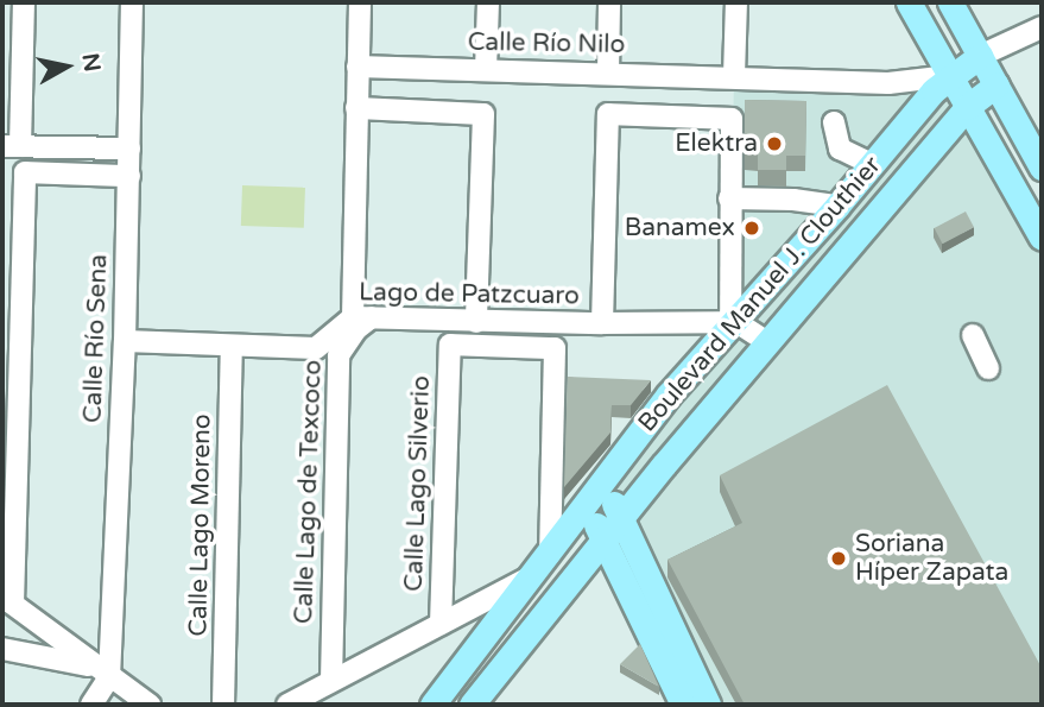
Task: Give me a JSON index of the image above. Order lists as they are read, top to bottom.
{
  "streets": {
    "main road": ["Boulevard Manuel J. Clouthier"],
    "street": [
      "Calle Río Nilo",
      "Lago de Patzcuaro",
      "Calle Río Sena",
      "Calle Lago Silverio",
      "Calle Lago de Texcoco",
      "Calle Lago Moreno"
    ]
  },
  "crossings": [
    ["Calle Río Nilo", "Boulevard Manuel J. Clouthier"],
    ["Lago de Patzcuaro", "Boulevard Manuel J. Clouthier"],
    ["Lago de Patzcuaro", "Calle Lago Silverio"],
    ["Lago de Patzcuaro", "Calle Lago de Texcoco"]
  ],
  "places": ["Elektra", "Banamex", "Soriana Híper Zapata"],
  "north": "right"
}
